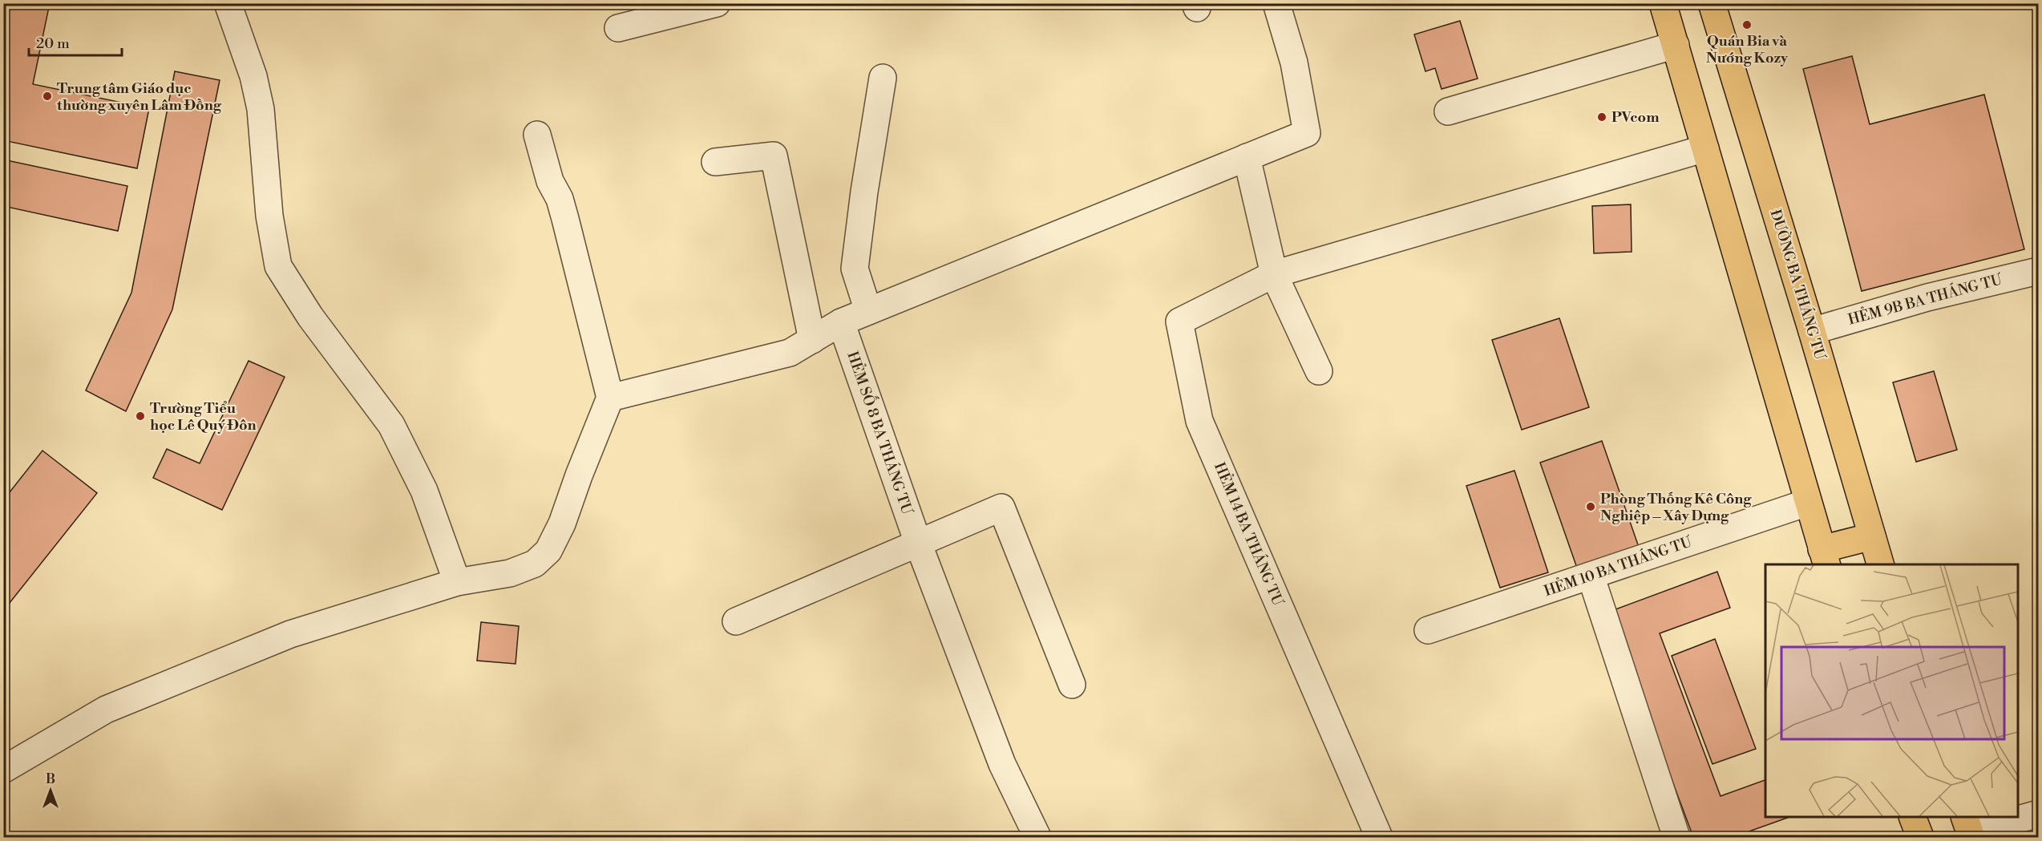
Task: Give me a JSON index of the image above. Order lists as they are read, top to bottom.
{
  "streets": {
    "main road": ["ĐƯỜNG BA THÁNG TƯ"],
    "street": [
      "HẺM 9B BA THÁNG TƯ",
      "HẺM SỐ 8 BA THÁNG TƯ",
      "HẺM 14 BA THÁNG TƯ",
      "HẺM 10 BA THÁNG TƯ"
    ]
  },
  "crossings": [
    ["ĐƯỜNG BA THÁNG TƯ", "HẺM 9B BA THÁNG TƯ"]
  ],
  "places": [
    "Quán Bia và Nướng Kozy",
    "Trung tâm Giáo dục thường xuyên Lâm Đồng",
    "PVcom",
    "Trường Tiểu học Lê Quý Đôn",
    "Phòng Thống Kê Công Nghiệp – Xây Dựng"
  ],
  "scale_bar": "20 m",
  "north": "top"
}
